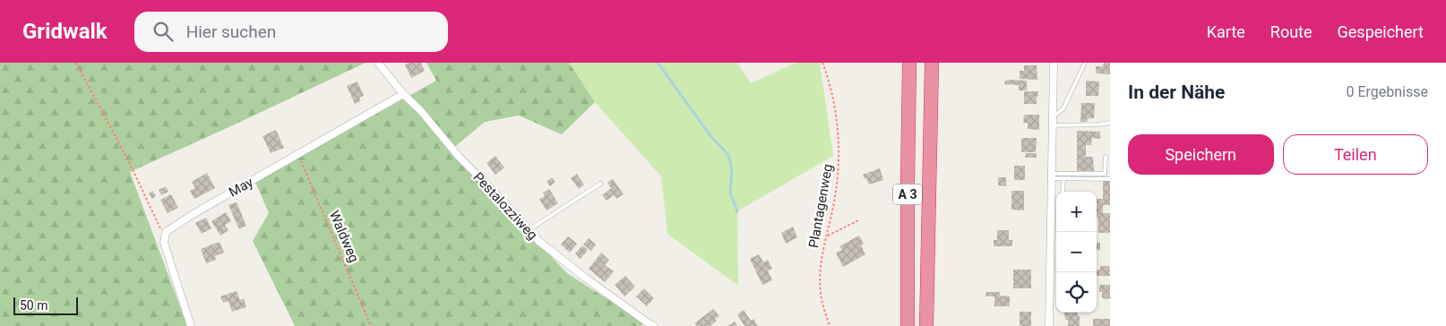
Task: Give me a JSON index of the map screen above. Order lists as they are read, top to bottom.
{
  "streets": {
    "highway": ["A 3"],
    "street": ["May", "Pestalozziweg"],
    "path": ["Plantagenweg", "Waldweg"]
  },
  "crossings": [
    ["May", "Pestalozziweg"],
    ["May", "Waldweg"]
  ],
  "scale_bar": "50 m",
  "page": {
    "header": "Gridwalk",
    "search": "Hier suchen",
    "nav": ["Karte", "Route", "Gespeichert"],
    "heading": ["In der Nähe", "0 Ergebnisse"],
    "buttons": ["Speichern", "Teilen"],
    "map_buttons": ["+", "−"],
    "scale": "50 m"
  }
}
